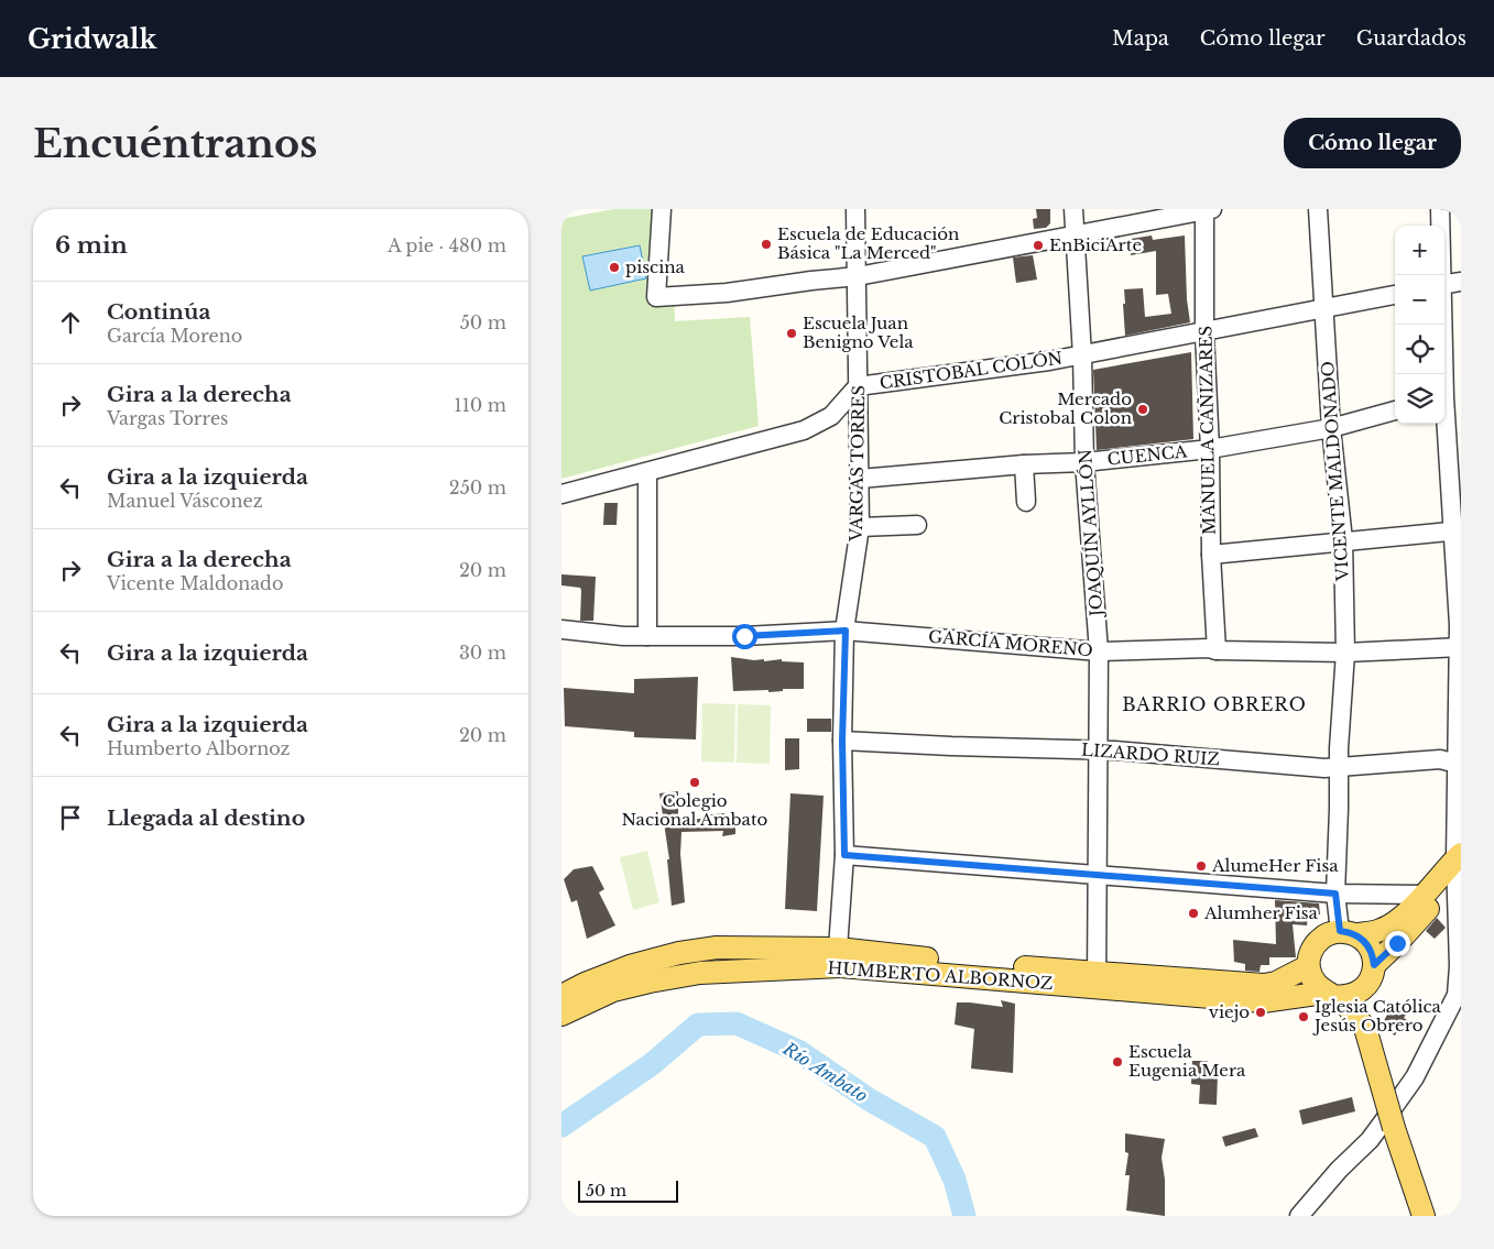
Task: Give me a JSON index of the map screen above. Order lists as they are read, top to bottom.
{
  "streets": {
    "main road": ["HUMBERTO ALBORNOZ"],
    "street": [
      "CRISTOBAL COLÓN",
      "MANUELA CAÑIZARES",
      "CUENCA",
      "VARGAS TORRES",
      "VICENTE MALDONADO",
      "JOAQUÍN AYLLÓN",
      "GARCÍA MORENO",
      "LIZARDO RUIZ"
    ]
  },
  "crossings": [
    ["CRISTOBAL COLÓN", "MANUELA CAÑIZARES"],
    ["CRISTOBAL COLÓN", "VARGAS TORRES"],
    ["CRISTOBAL COLÓN", "VICENTE MALDONADO"],
    ["CRISTOBAL COLÓN", "JOAQUÍN AYLLÓN"],
    ["MANUELA CAÑIZARES", "CUENCA"],
    ["MANUELA CAÑIZARES", "GARCÍA MORENO"],
    ["CUENCA", "VARGAS TORRES"],
    ["CUENCA", "VICENTE MALDONADO"],
    ["CUENCA", "JOAQUÍN AYLLÓN"],
    ["VARGAS TORRES", "GARCÍA MORENO"],
    ["VARGAS TORRES", "LIZARDO RUIZ"],
    ["VARGAS TORRES", "HUMBERTO ALBORNOZ"],
    ["VICENTE MALDONADO", "GARCÍA MORENO"],
    ["VICENTE MALDONADO", "LIZARDO RUIZ"],
    ["VICENTE MALDONADO", "HUMBERTO ALBORNOZ"],
    ["JOAQUÍN AYLLÓN", "GARCÍA MORENO"],
    ["JOAQUÍN AYLLÓN", "LIZARDO RUIZ"],
    ["JOAQUÍN AYLLÓN", "HUMBERTO ALBORNOZ"]
  ],
  "districts": ["BARRIO OBRERO"],
  "water": ["Río Ambato"],
  "places": [
    "Escuela de Educación Básica \"La Merced\"",
    "EnBiciArte",
    "piscina",
    "Escuela Juan Benigno Vela",
    "Mercado Cristobal Colon",
    "Colegio Nacional Ambato",
    "AlumeHer Fisa",
    "Alumher Fisa",
    "viejo",
    "Iglesia Católica Jesús Obrero",
    "Escuela Eugenia Mera"
  ],
  "scale_bar": "50 m",
  "page": {
    "header": "Gridwalk",
    "nav": ["Mapa", "Cómo llegar", "Guardados"],
    "buttons": "Cómo llegar",
    "title": "Encuéntranos",
    "heading": ["6 min", "A pie · 480 m"],
    "map_buttons": ["+", "−"],
    "list": [
      ["Continúa", "García Moreno", "50 m"],
      ["Gira a la derecha", "Vargas Torres", "110 m"],
      ["Gira a la izquierda", "Manuel Vásconez", "250 m"],
      ["Gira a la derecha", "Vicente Maldonado", "20 m"],
      ["Gira a la izquierda", "30 m"],
      ["Gira a la izquierda", "Humberto Albornoz", "20 m"],
      "Llegada al destino"
    ],
    "scale": "50 m"
  }
}
